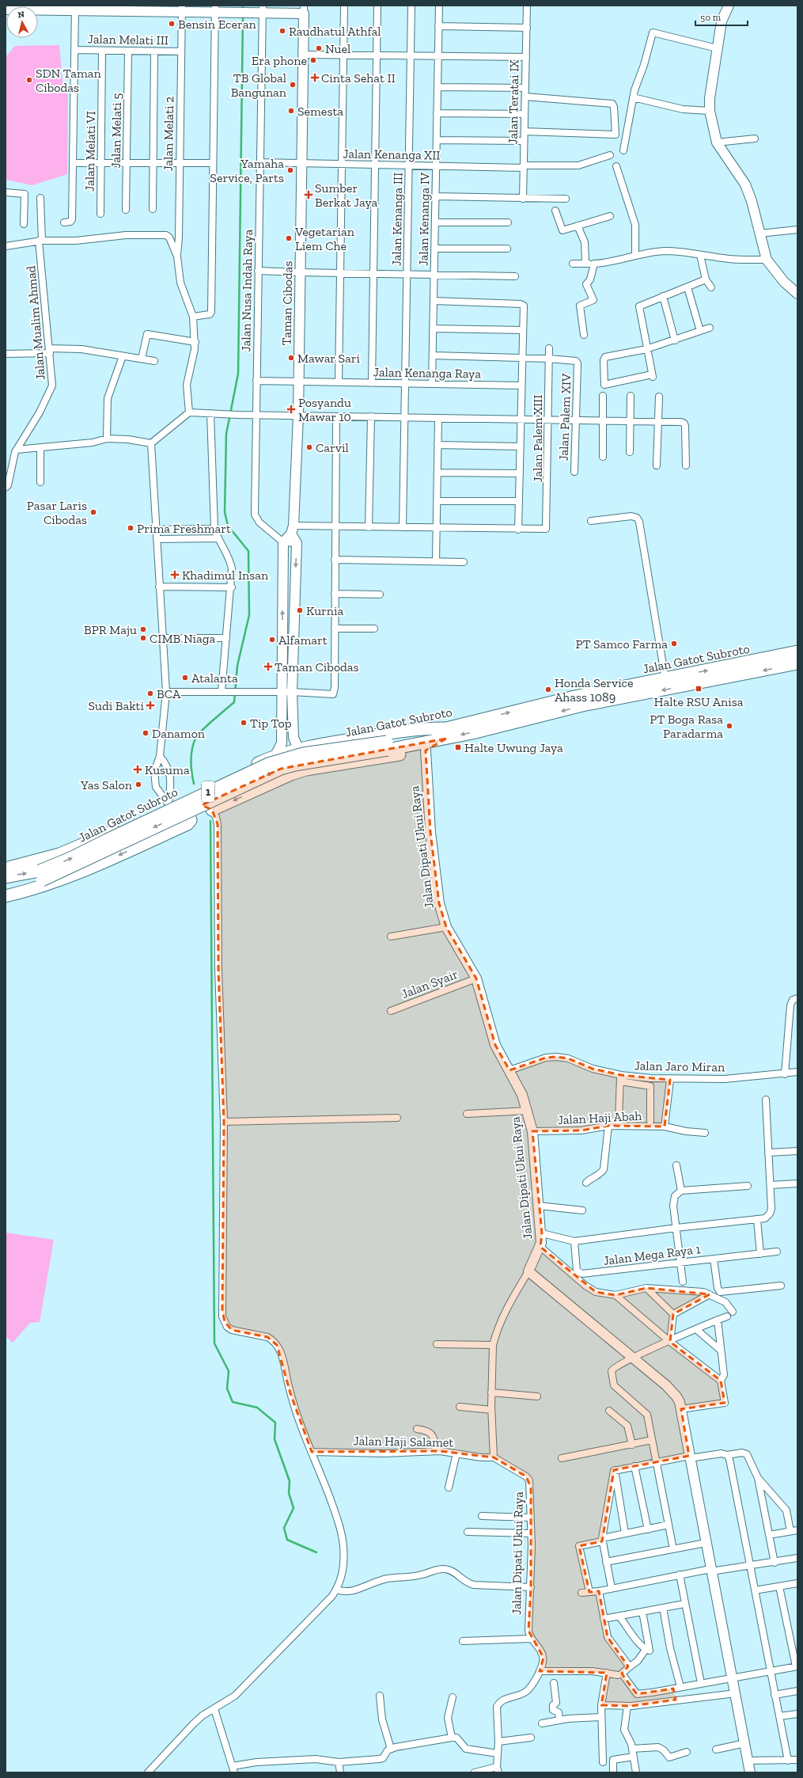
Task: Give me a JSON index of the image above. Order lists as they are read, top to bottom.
{
  "streets": {
    "highway": ["Jalan Gatot Subroto", "1"],
    "street": [
      "Jalan Melati III",
      "Jalan Teratai IX",
      "Jalan Melati 5",
      "Jalan Melati 2",
      "Jalan Melati VI",
      "Jalan Kenanga XII",
      "Jalan Kenanga III",
      "Jalan Kenanga IV",
      "Jalan Nusa Indah Raya",
      "Taman Cibodas",
      "Jalan Mualim Ahmad",
      "Jalan Kenanga Raya",
      "Jalan Palem XIV",
      "Jalan Palem XIII",
      "Jalan Dipati Ukui Raya",
      "Jalan Syair",
      "Jalan Jaro Miran",
      "Jalan Haji Abah",
      "Jalan Mega Raya 1",
      "Jalan Haji Salamet"
    ]
  },
  "crossings": [
    ["Jalan Melati III", "Jalan Melati 5"],
    ["Jalan Melati III", "Jalan Melati 2"],
    ["Jalan Melati III", "Jalan Melati VI"],
    ["Jalan Teratai IX", "Jalan Kenanga XII"],
    ["Jalan Kenanga XII", "Jalan Kenanga III"],
    ["Jalan Kenanga XII", "Jalan Kenanga IV"],
    ["Jalan Kenanga XII", "Jalan Nusa Indah Raya"],
    ["Jalan Kenanga XII", "Taman Cibodas"],
    ["Jalan Kenanga III", "Jalan Kenanga Raya"],
    ["Jalan Kenanga IV", "Jalan Kenanga Raya"],
    ["Jalan Kenanga IV", "Jalan Palem XIV"],
    ["Jalan Nusa Indah Raya", "Jalan Kenanga Raya"],
    ["Taman Cibodas", "Jalan Kenanga Raya"],
    ["Jalan Palem XIV", "Jalan Palem XIII"],
    ["Jalan Dipati Ukui Raya", "Jalan Syair"],
    ["Jalan Dipati Ukui Raya", "Jalan Jaro Miran"],
    ["Jalan Dipati Ukui Raya", "Jalan Haji Abah"],
    ["Jalan Dipati Ukui Raya", "Jalan Haji Salamet"]
  ],
  "places": {
    "other": [
      "Bensin Eceran",
      "Raudhatul Athfal",
      "Nuel",
      "Era phone",
      "SDN Taman Cibodas",
      "TB Global Bangunan",
      "Semesta",
      "Yamaha Service, Parts",
      "Vegetarian Liem Che",
      "Mawar Sari",
      "Carvil",
      "Pasar Laris Cibodas",
      "Prima Freshmart",
      "Kurnia",
      "BPR Maju",
      "CIMB Niaga",
      "Alfamart",
      "PT Samco Farma",
      "Atalanta",
      "Honda Service Ahass 1089",
      "BCA",
      "Tip Top",
      "PT Boga Rasa Paradarma",
      "Danamon",
      "Yas Salon"
    ],
    "health": [
      "Cinta Sehat II",
      "Sumber Berkat Jaya",
      "Posyandu Mawar 10",
      "Khadimul Insan",
      "Taman Cibodas",
      "Sudi Bakti",
      "Kusuma"
    ],
    "transit": ["Halte RSU Anisa", "Halte Uwung Jaya"]
  },
  "scale_bar": "50 m",
  "north": "top"
}
